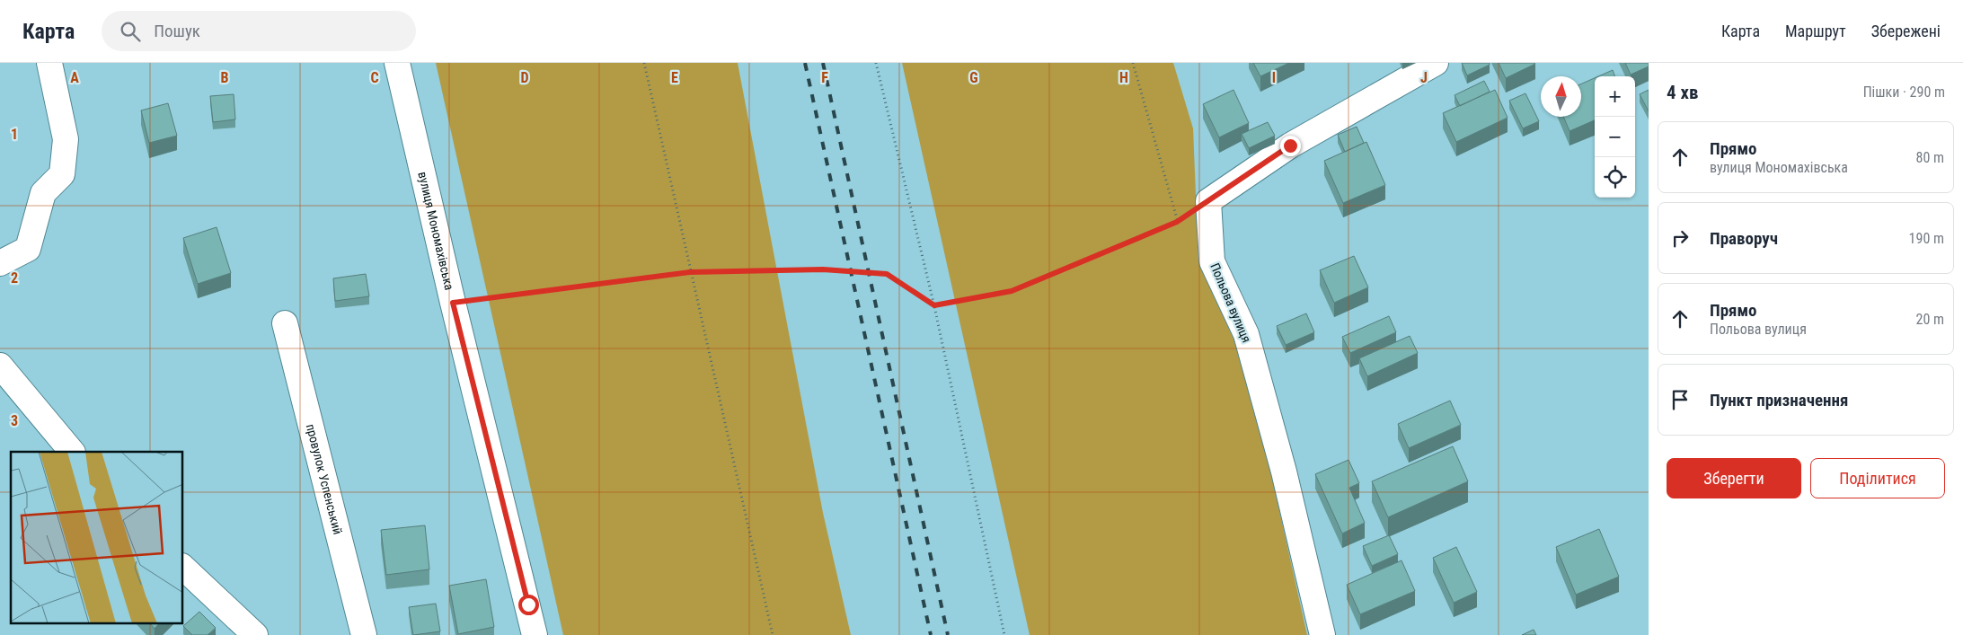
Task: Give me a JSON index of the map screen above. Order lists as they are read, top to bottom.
{
  "streets": {
    "street": ["вулиця Мономахівська", "Польова вулиця", "провулок Успенський"]
  },
  "north": "top",
  "page": {
    "header": "Карта",
    "search": "Пошук",
    "nav": ["Карта", "Маршрут", "Збережені"],
    "heading": ["4 хв", "Пішки · 290 m"],
    "map_buttons": ["+", "−"],
    "list": [
      ["Прямо", "вулиця Мономахівська", "80 m"],
      ["Праворуч", "190 m"],
      ["Прямо", "Польова вулиця", "20 m"],
      "Пункт призначення"
    ],
    "buttons": ["Зберегти", "Поділитися"]
  },
  "grid": {
    "columns": [
      "A",
      "B",
      "C",
      "D",
      "E",
      "F",
      "G",
      "H",
      "I",
      "J"
    ],
    "rows": ["1", "2", "3"]
  }
}
